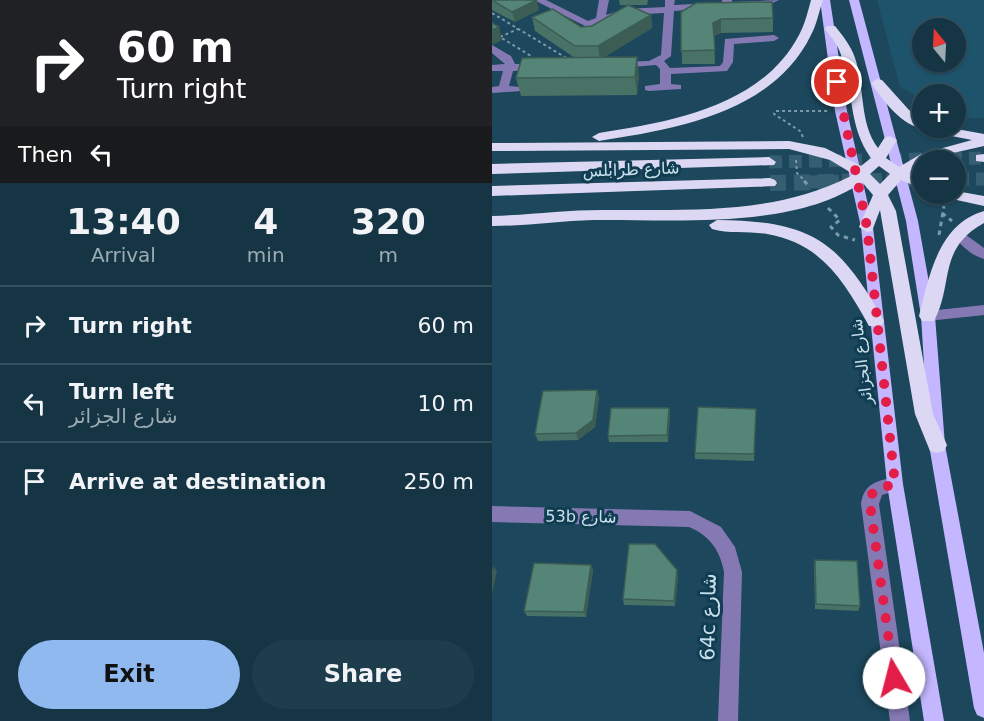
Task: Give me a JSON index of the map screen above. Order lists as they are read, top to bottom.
{
  "streets": {
    "highway": ["شارع طرابلس"],
    "main road": ["شارع الجزائر"],
    "street": ["53b شارع", "64c شارع"]
  },
  "crossings": [
    ["53b شارع", "64c شارع"]
  ],
  "north": "top",
  "page": {
    "turn": ["60 m", "Turn right"],
    "map_buttons": ["+", "−"],
    "then": "Then",
    "eta": [
      "13:40",
      "Arrival",
      "4",
      "min",
      "320",
      "m"
    ],
    "list": [
      {
        "name": "Turn right",
        "value": "60 m"
      },
      {
        "name": "Turn left",
        "note": "شارع الجزائر",
        "value": "10 m"
      },
      {
        "name": "Arrive at destination",
        "value": "250 m"
      }
    ],
    "buttons": ["Exit", "Share"]
  }
}
